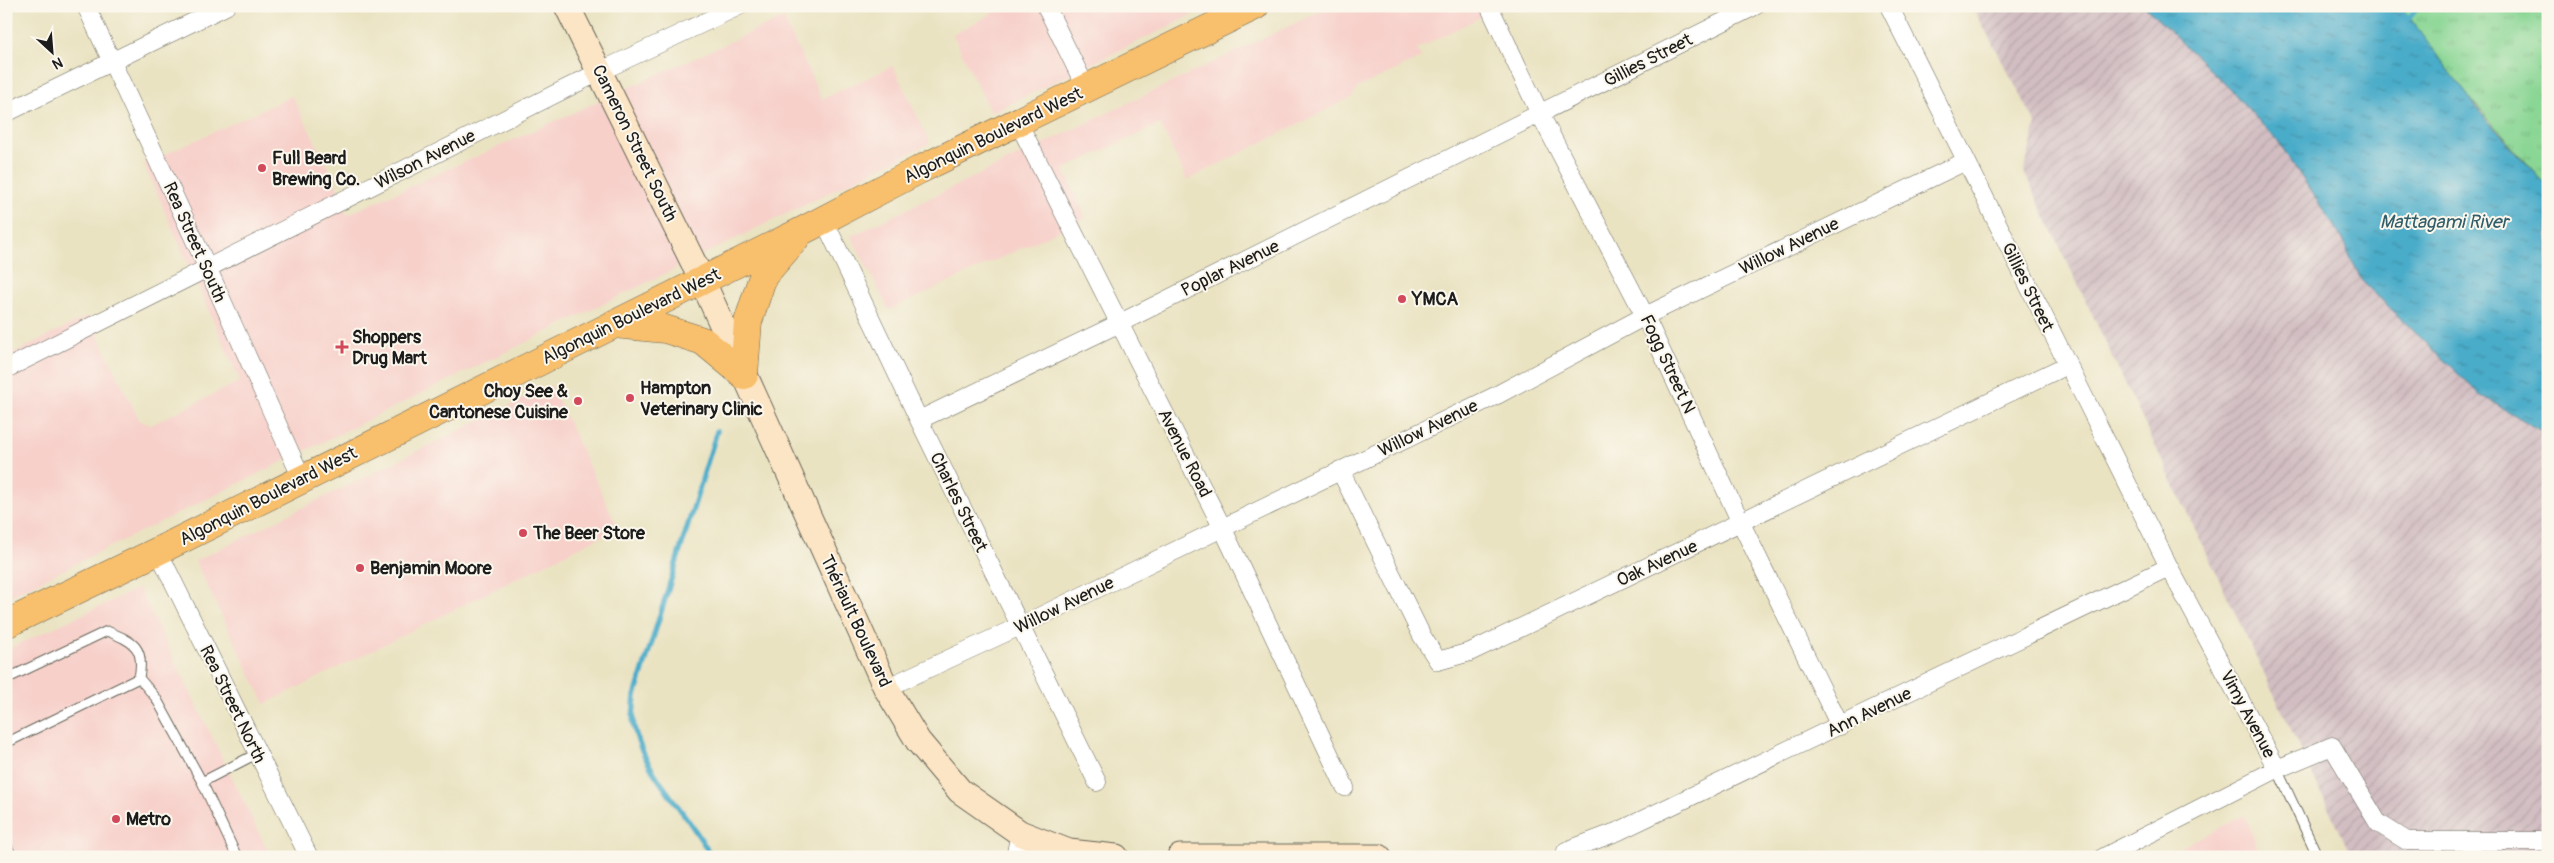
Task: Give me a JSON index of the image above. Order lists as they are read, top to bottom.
{
  "streets": {
    "main road": ["Algonquin Boulevard West", "Cameron Street South", "Thériault Boulevard"],
    "street": [
      "Gillies Street",
      "Wilson Avenue",
      "Rea Street South",
      "Willow Avenue",
      "Poplar Avenue",
      "Fogg Street N",
      "Avenue Road",
      "Charles Street",
      "Oak Avenue",
      "Rea Street North",
      "Ann Avenue",
      "Vimy Avenue"
    ]
  },
  "crossings": [
    ["Gillies Street", "Willow Avenue"],
    ["Gillies Street", "Poplar Avenue"],
    ["Gillies Street", "Fogg Street N"],
    ["Gillies Street", "Oak Avenue"],
    ["Gillies Street", "Ann Avenue"],
    ["Gillies Street", "Vimy Avenue"],
    ["Algonquin Boulevard West", "Cameron Street South"],
    ["Algonquin Boulevard West", "Rea Street South"],
    ["Algonquin Boulevard West", "Avenue Road"],
    ["Algonquin Boulevard West", "Charles Street"],
    ["Algonquin Boulevard West", "Thériault Boulevard"],
    ["Algonquin Boulevard West", "Rea Street North"],
    ["Cameron Street South", "Wilson Avenue"],
    ["Cameron Street South", "Thériault Boulevard"],
    ["Wilson Avenue", "Rea Street South"],
    ["Willow Avenue", "Fogg Street N"],
    ["Willow Avenue", "Avenue Road"],
    ["Willow Avenue", "Charles Street"],
    ["Willow Avenue", "Oak Avenue"],
    ["Willow Avenue", "Thériault Boulevard"],
    ["Poplar Avenue", "Fogg Street N"],
    ["Poplar Avenue", "Avenue Road"],
    ["Poplar Avenue", "Charles Street"],
    ["Fogg Street N", "Oak Avenue"],
    ["Fogg Street N", "Ann Avenue"],
    ["Ann Avenue", "Vimy Avenue"]
  ],
  "water": ["Mattagami River"],
  "places": {
    "other": [
      "Full Beard Brewing Co.",
      "YMCA",
      "Hampton Veterinary Clinic",
      "Choy See & Cantonese Cuisine",
      "The Beer Store",
      "Benjamin Moore",
      "Metro"
    ],
    "health": ["Shoppers Drug Mart"]
  },
  "north": "bottom right"
}
